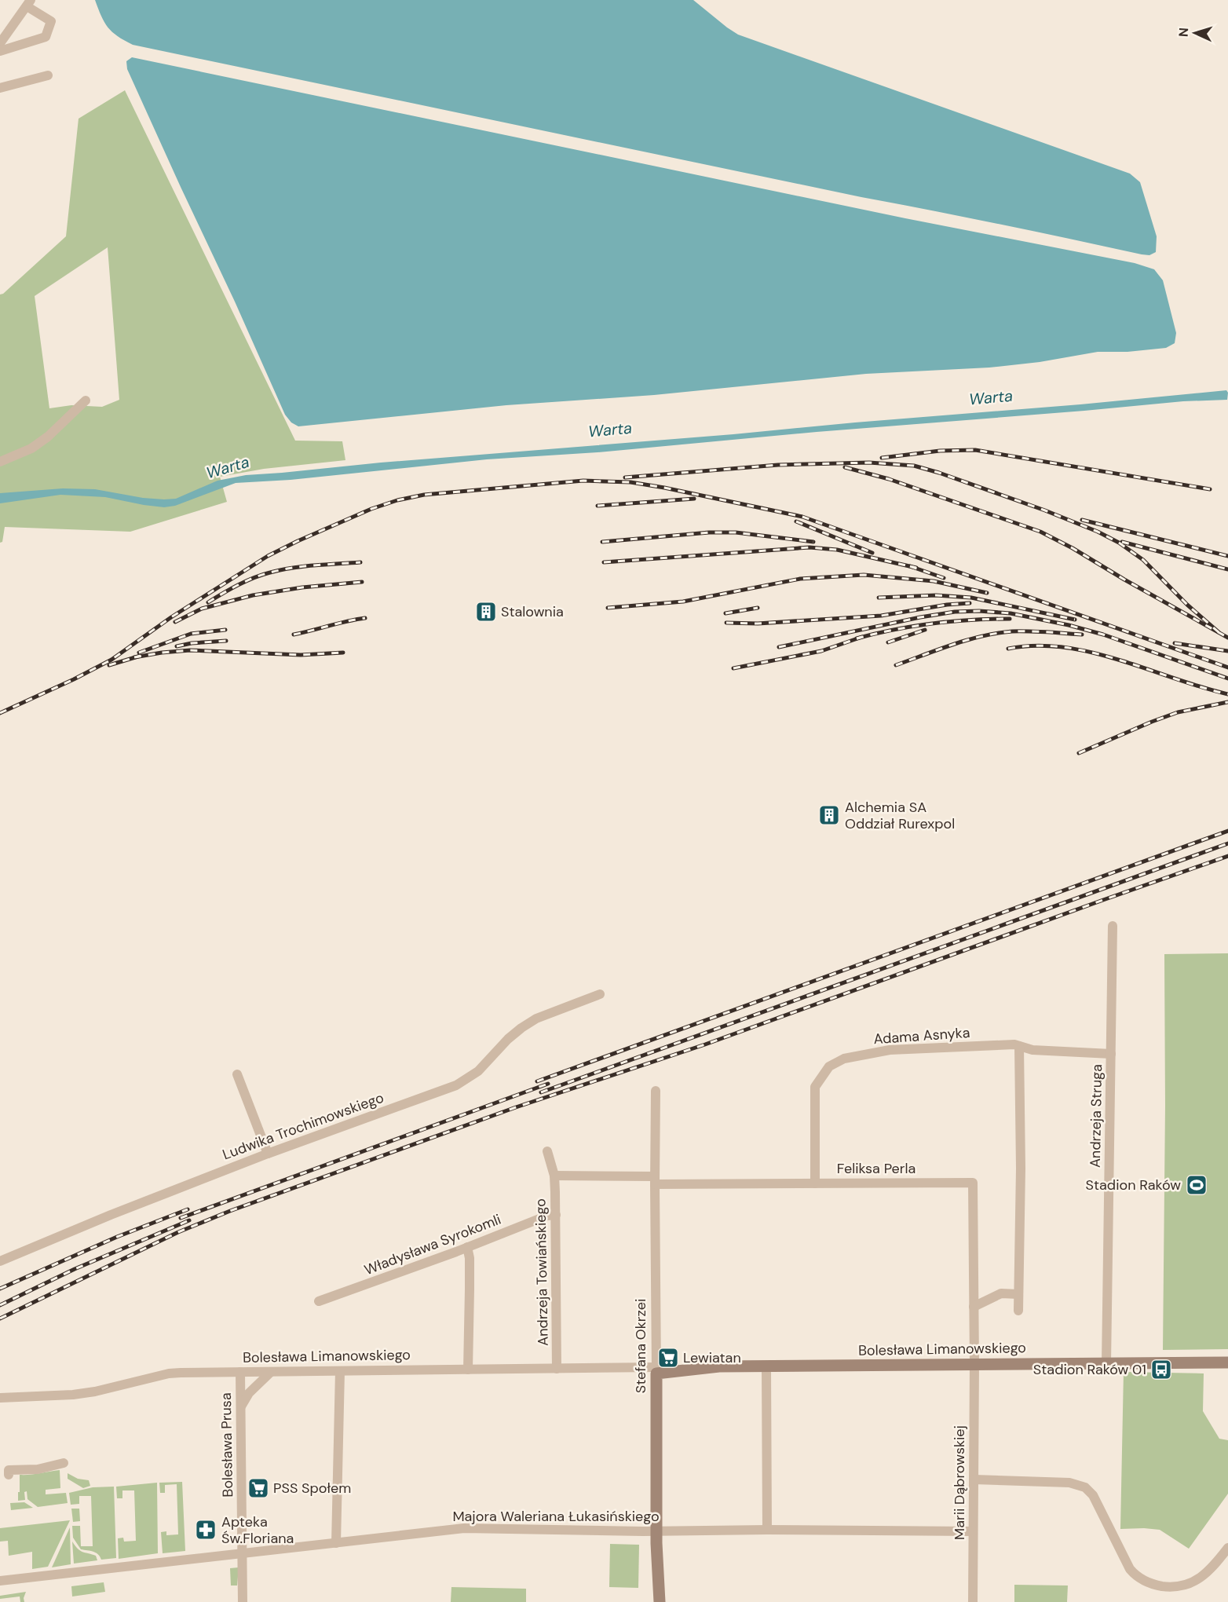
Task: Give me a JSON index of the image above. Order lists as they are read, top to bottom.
{
  "streets": {
    "street": [
      "Adama Asnyka",
      "Andrzeja Struga",
      "Ludwika Trochimowskiego",
      "Feliksa Perla",
      "Władysława Syrokomli",
      "Andrzeja Towiańskiego",
      "Stefana Okrzei",
      "Bolesława Limanowskiego",
      "Bolesława Prusa",
      "Marii Dąbrowskiej",
      "Majora Waleriana Łukasińskiego"
    ]
  },
  "crossings": [
    ["Adama Asnyka", "Andrzeja Struga"],
    ["Adama Asnyka", "Feliksa Perla"],
    ["Andrzeja Struga", "Bolesława Limanowskiego"],
    ["Feliksa Perla", "Stefana Okrzei"],
    ["Feliksa Perla", "Bolesława Limanowskiego"],
    ["Feliksa Perla", "Marii Dąbrowskiej"],
    ["Władysława Syrokomli", "Andrzeja Towiańskiego"],
    ["Andrzeja Towiańskiego", "Bolesława Limanowskiego"],
    ["Stefana Okrzei", "Bolesława Limanowskiego"],
    ["Stefana Okrzei", "Majora Waleriana Łukasińskiego"],
    ["Bolesława Limanowskiego", "Bolesława Prusa"],
    ["Bolesława Limanowskiego", "Marii Dąbrowskiej"],
    ["Bolesława Prusa", "Majora Waleriana Łukasińskiego"],
    ["Marii Dąbrowskiej", "Majora Waleriana Łukasińskiego"]
  ],
  "water": ["Warta"],
  "places": {
    "building": ["Stalownia", "Alchemia SA Oddział Rurexpol"],
    "sports": ["Stadion Raków"],
    "supermarket": ["Lewiatan", "PSS Społem"],
    "bus stop": ["Stadion Raków 01"],
    "pharmacy": ["Apteka Św.Floriana"]
  },
  "north": "left"
}
